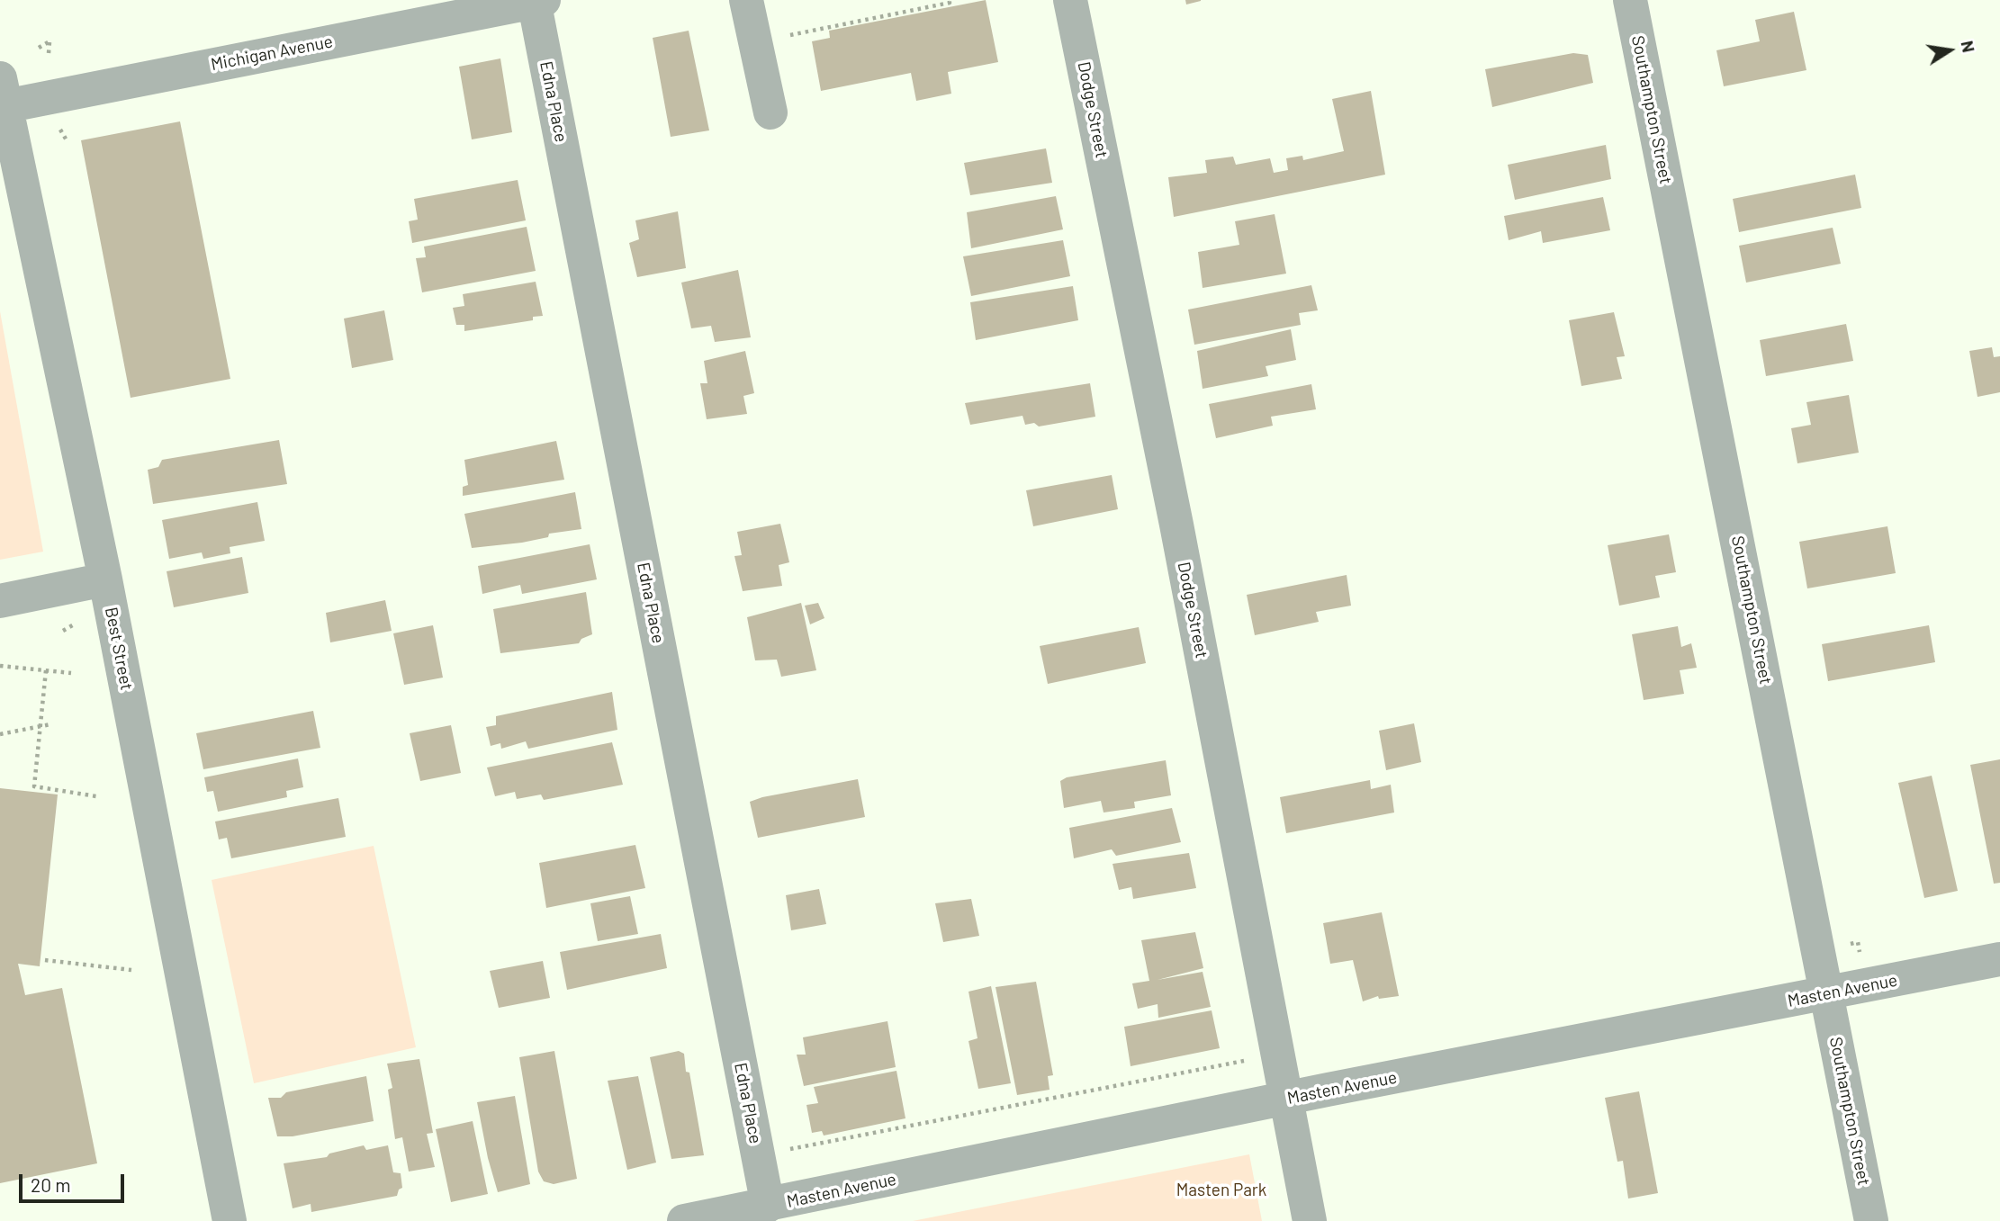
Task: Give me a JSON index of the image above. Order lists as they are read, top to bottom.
{
  "streets": {
    "street": [
      "Michigan Avenue",
      "Edna Place",
      "Dodge Street",
      "Southampton Street",
      "Best Street",
      "Masten Avenue"
    ]
  },
  "crossings": [
    ["Michigan Avenue", "Edna Place"],
    ["Michigan Avenue", "Best Street"],
    ["Edna Place", "Masten Avenue"],
    ["Dodge Street", "Masten Avenue"],
    ["Southampton Street", "Masten Avenue"]
  ],
  "parks": ["Masten Park"],
  "scale_bar": "20 m",
  "north": "right"
}
